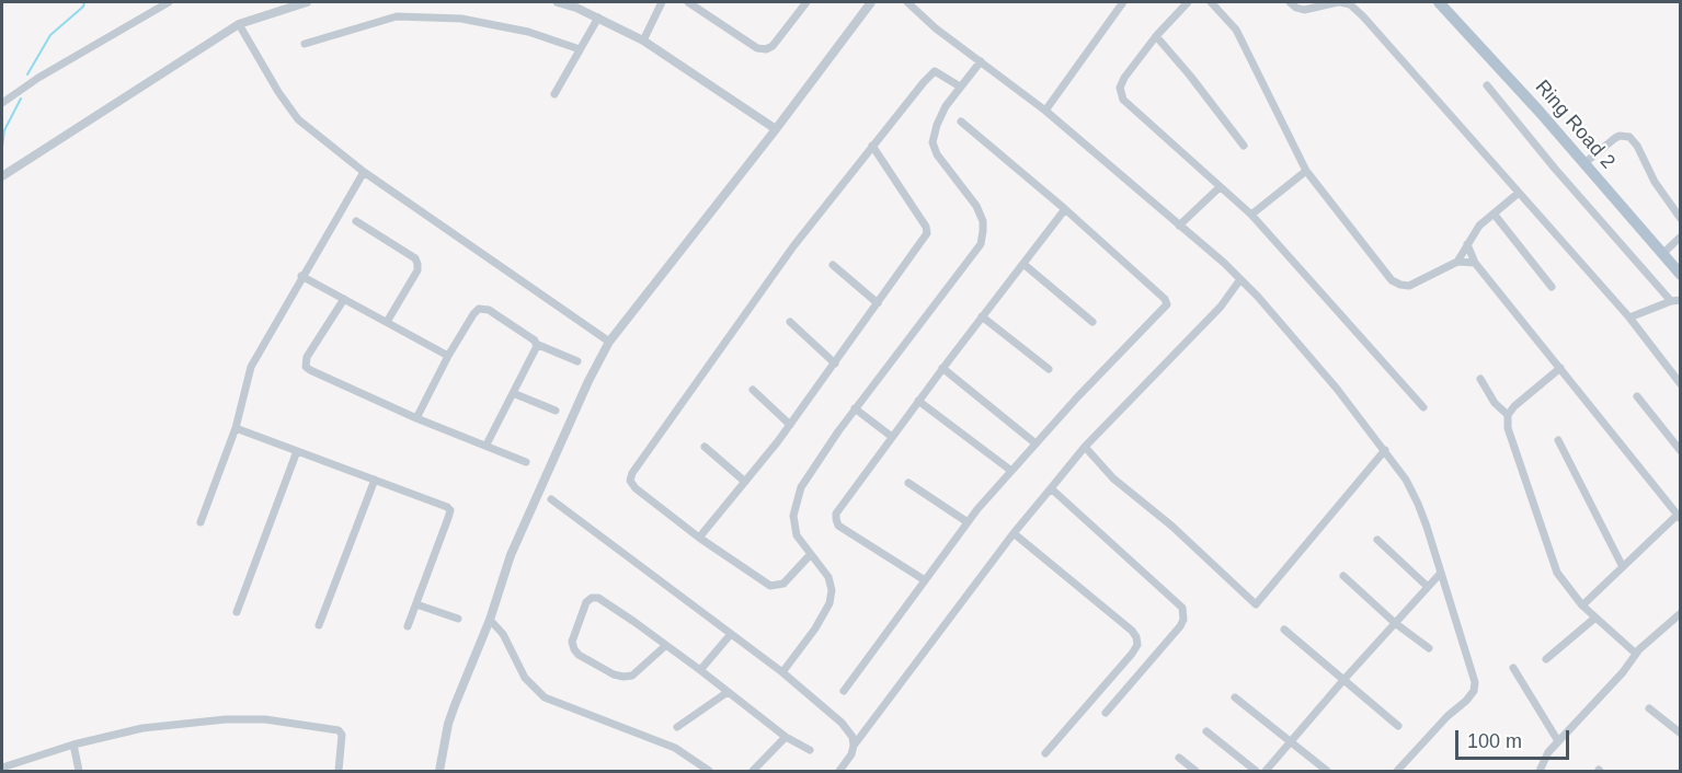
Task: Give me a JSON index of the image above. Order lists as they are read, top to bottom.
{
  "streets": {
    "main road": ["Ring Road 2"]
  },
  "scale_bar": "100 m"
}
